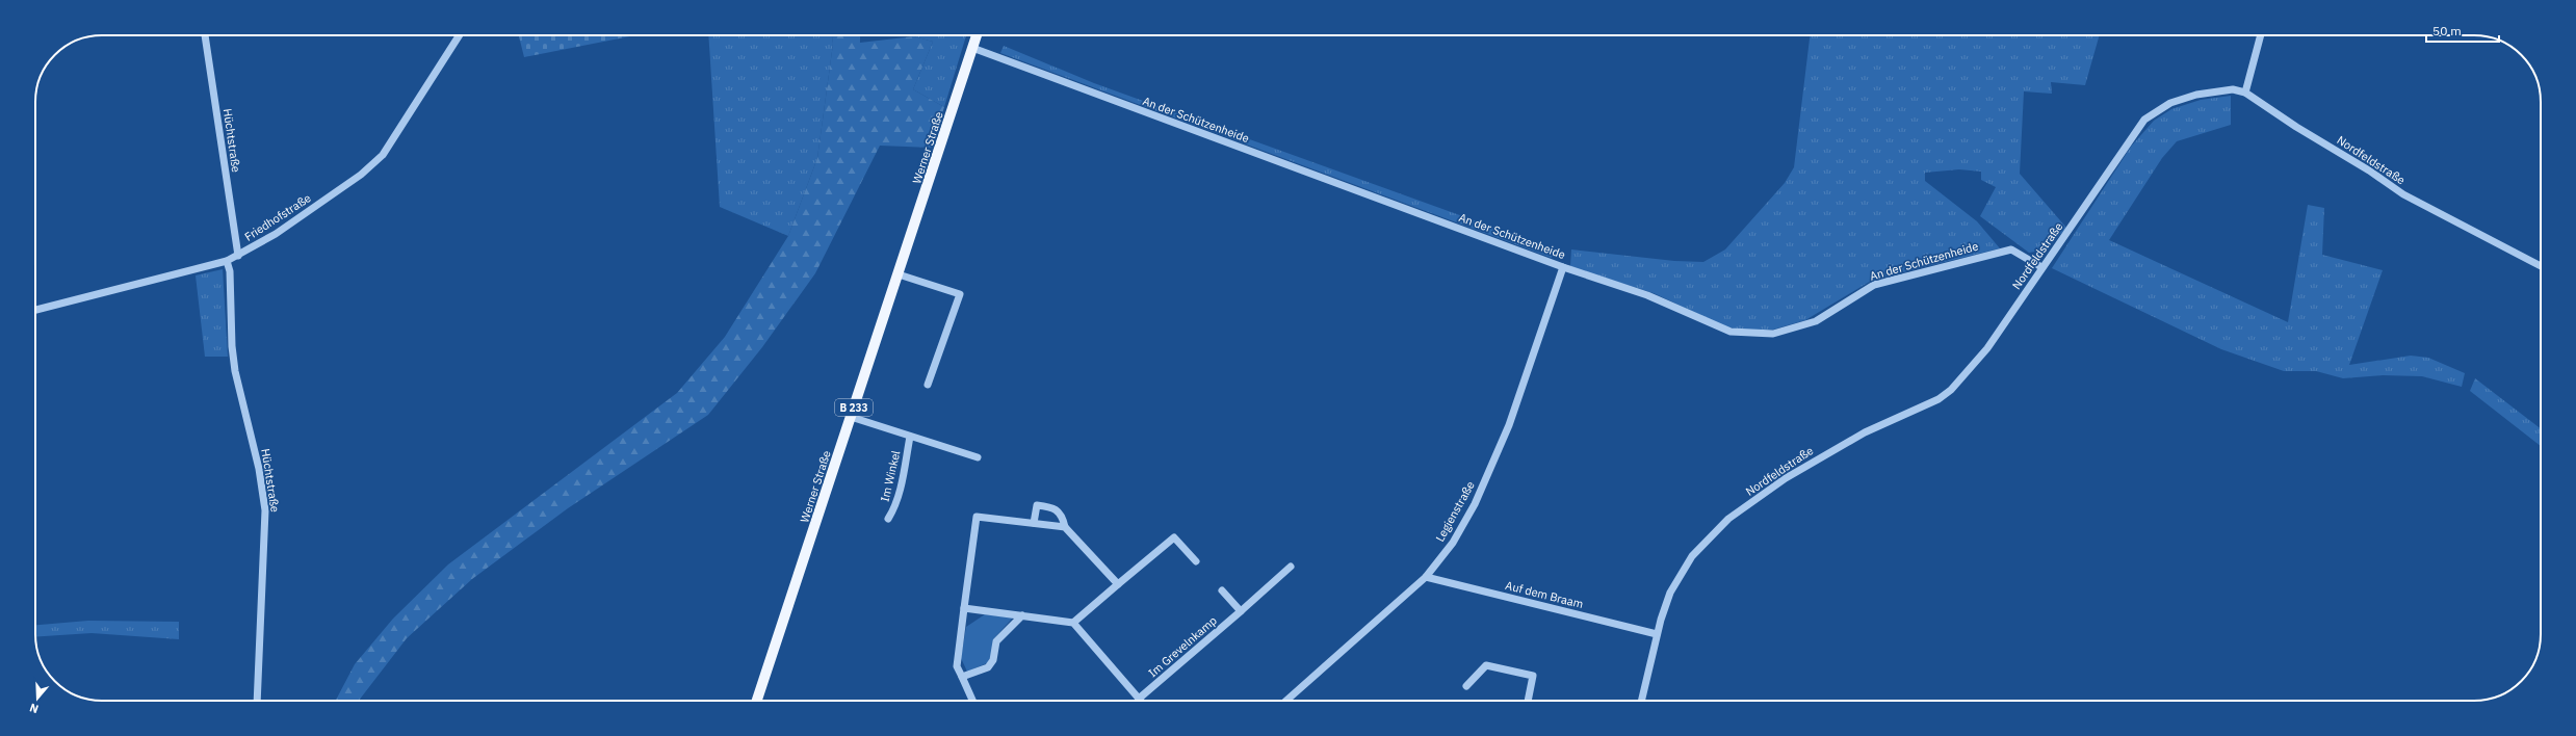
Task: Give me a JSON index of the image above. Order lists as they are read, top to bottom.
{
  "streets": {
    "main road": ["Werner Straße", "B 233"],
    "street": [
      "An der Schützenheide",
      "Hüchtstraße",
      "Nordfeldstraße",
      "Friedhofstraße",
      "Im Winkel",
      "Legienstraße",
      "Auf dem Braam",
      "Im Grevelnkamp"
    ]
  },
  "crossings": [
    ["An der Schützenheide", "Werner Straße"],
    ["An der Schützenheide", "Nordfeldstraße"],
    ["An der Schützenheide", "Legienstraße"],
    ["Hüchtstraße", "Friedhofstraße"],
    ["Werner Straße", "Im Winkel"],
    ["Nordfeldstraße", "Auf dem Braam"],
    ["Legienstraße", "Auf dem Braam"]
  ],
  "scale_bar": "50 m",
  "north": "bottom"
}
